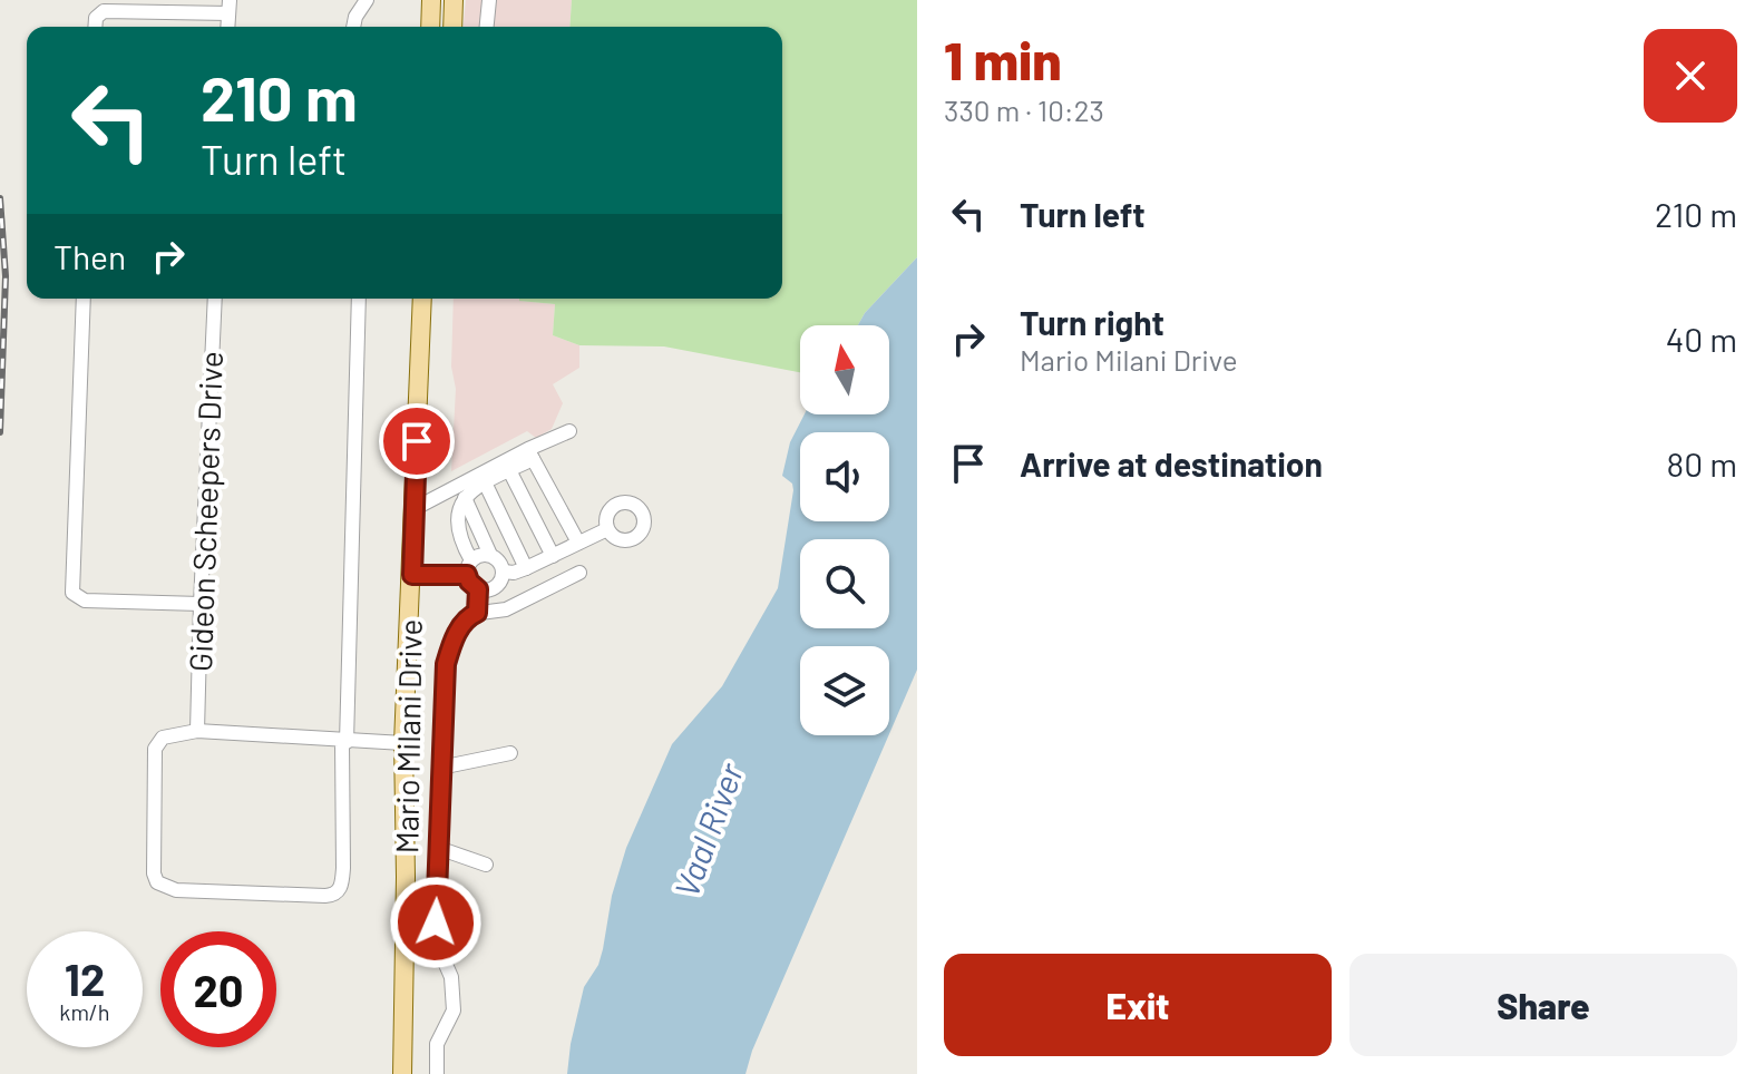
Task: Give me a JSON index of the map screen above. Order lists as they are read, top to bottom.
{
  "streets": {
    "main road": ["Mario Milani Drive"],
    "street": ["Gideon Scheepers Drive"]
  },
  "water": ["Vaal River"],
  "north": "top",
  "page": {
    "heading": ["1 min", "330 m · 10:23"],
    "turn": ["210 m", "Turn left"],
    "list": [
      {
        "name": "Turn left",
        "value": "210 m"
      },
      {
        "name": "Turn right",
        "note": "Mario Milani Drive",
        "value": "40 m"
      },
      {
        "name": "Arrive at destination",
        "value": "80 m"
      }
    ],
    "then": "Then",
    "speed": "12 km/h",
    "limit": "20",
    "buttons": ["Exit", "Share"]
  }
}
